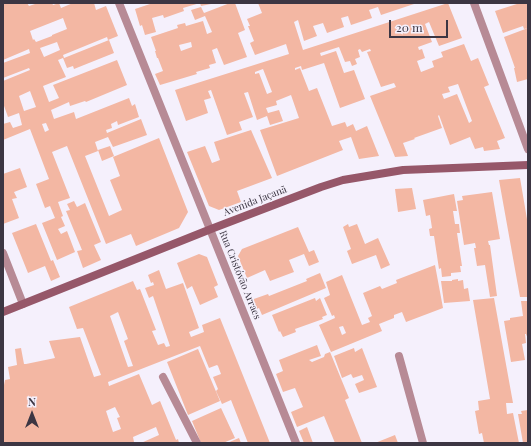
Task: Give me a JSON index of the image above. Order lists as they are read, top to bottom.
{
  "streets": {
    "street": ["Avenida Jaçanã", "Rua Cristóvão Arraes"]
  },
  "crossings": [
    ["Avenida Jaçanã", "Rua Cristóvão Arraes"]
  ],
  "scale_bar": "20 m",
  "north": "top"
}
